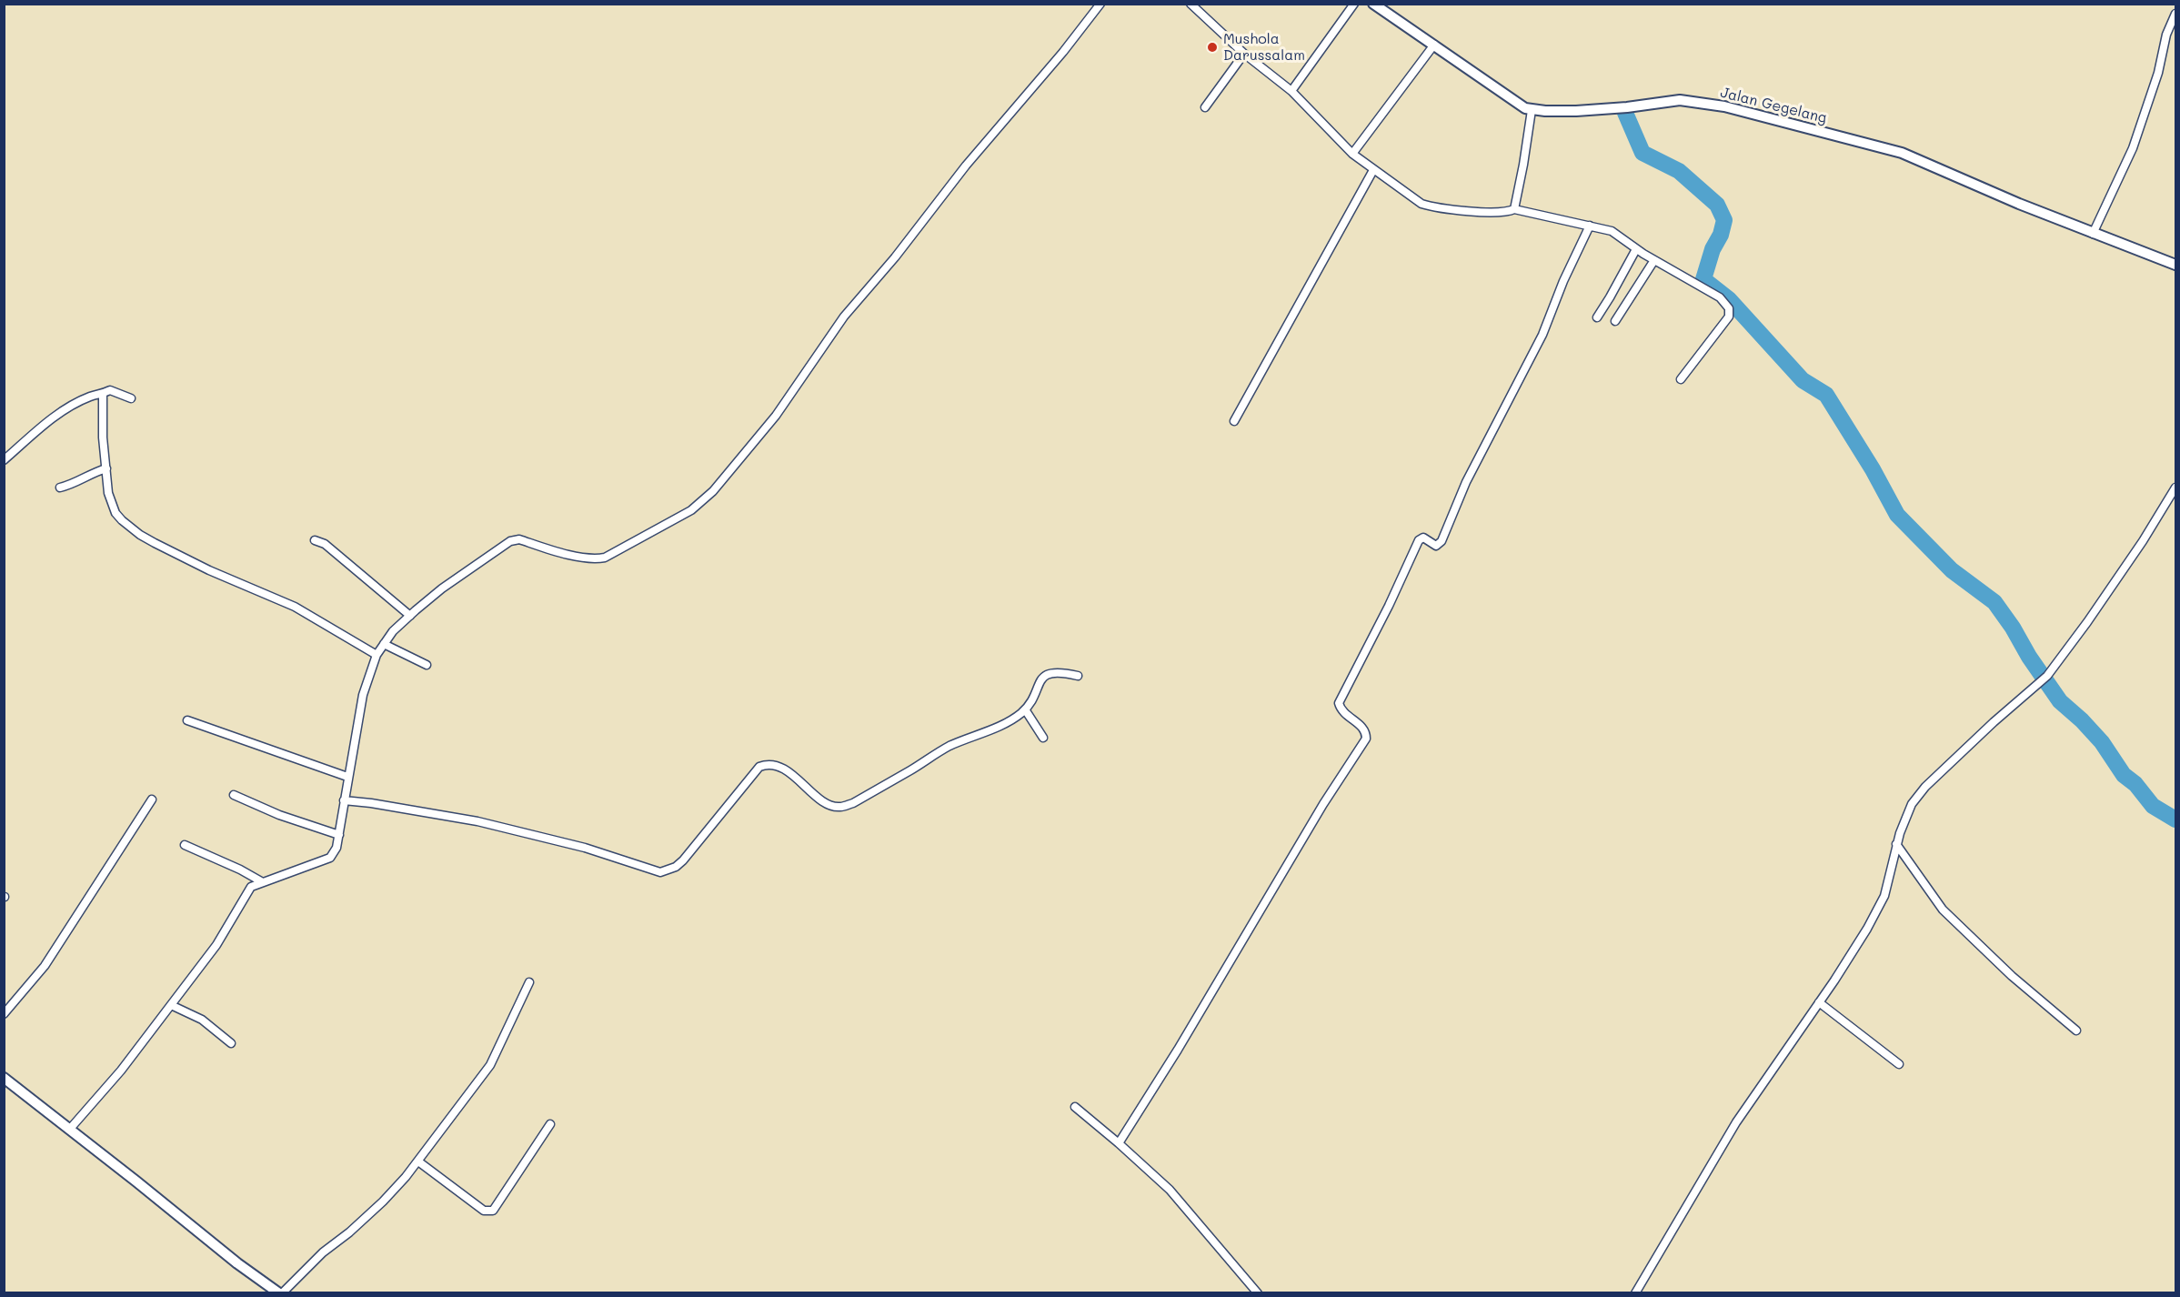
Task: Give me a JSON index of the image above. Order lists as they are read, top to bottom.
{
  "streets": {
    "street": ["Jalan Gegelang"]
  },
  "places": ["Mushola Darussalam"]
}
